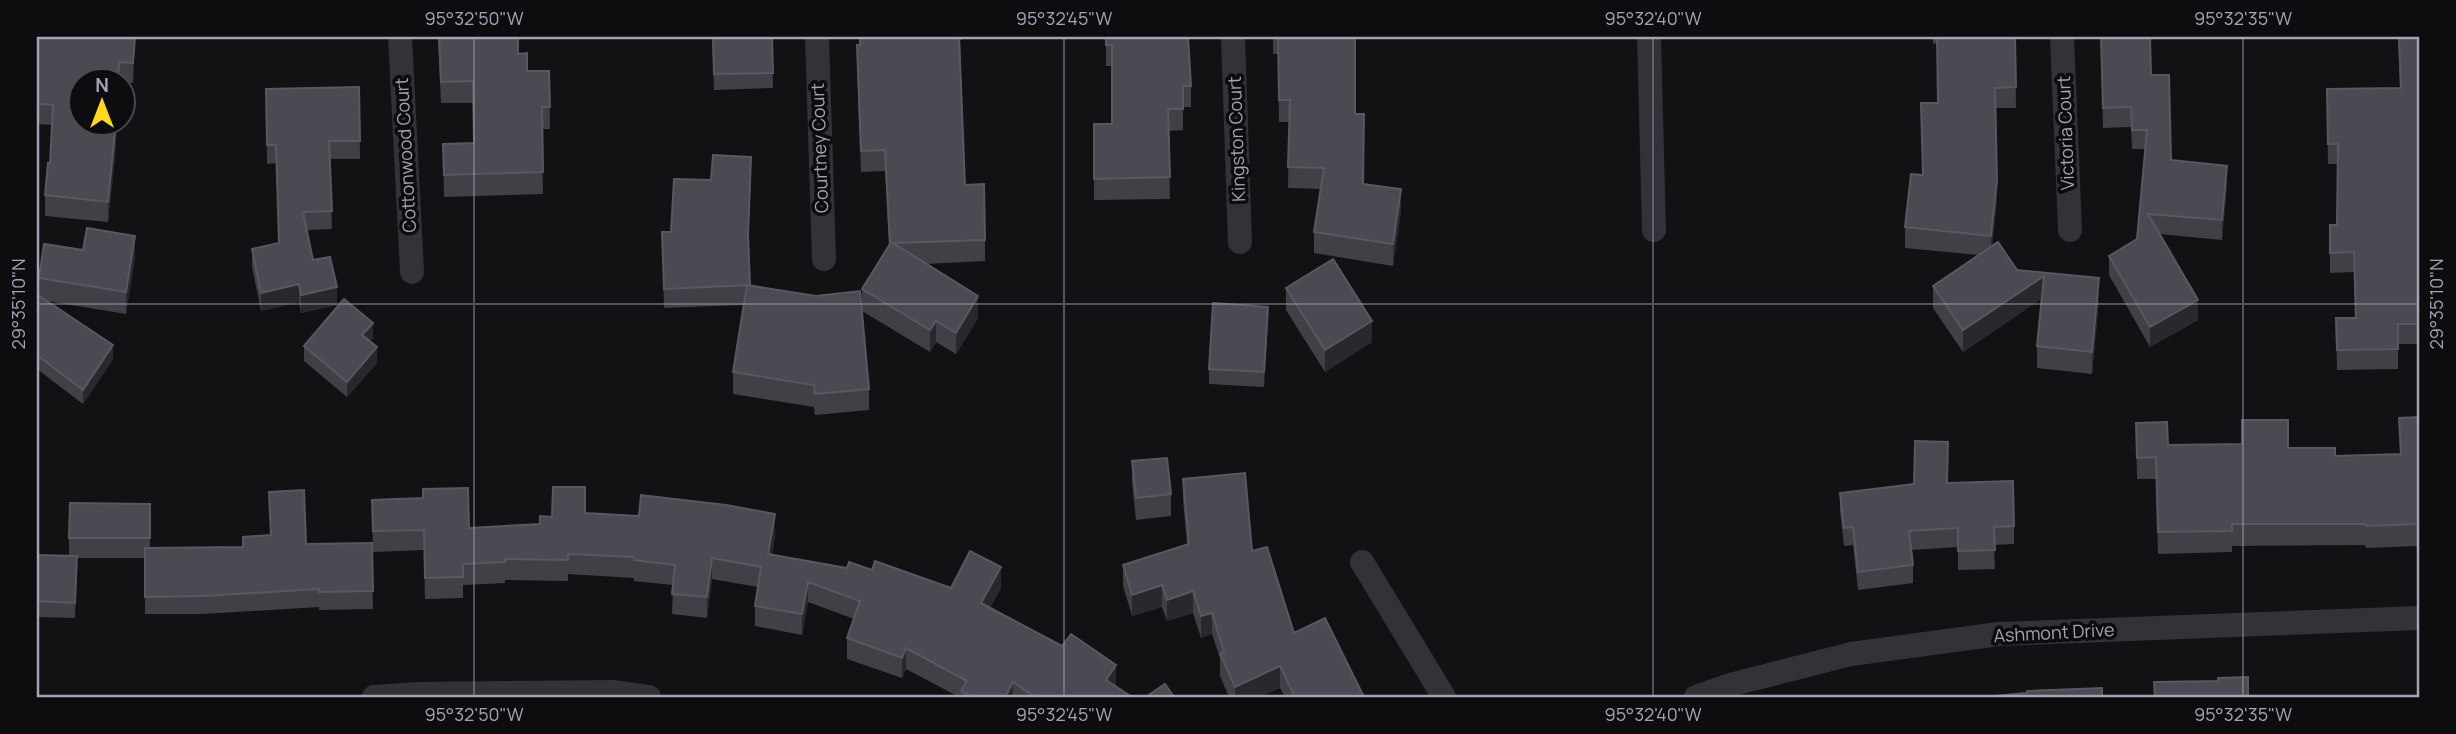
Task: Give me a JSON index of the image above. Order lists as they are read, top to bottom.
{
  "streets": {
    "street": [
      "Victoria Court",
      "Kingston Court",
      "Courtney Court",
      "Cottonwood Court",
      "Ashmont Drive"
    ]
  },
  "north": "top",
  "coordinates": [
    "95°32'50\"W",
    "95°32'45\"W",
    "95°32'40\"W",
    "95°32'35\"W",
    "29°35'10\"N"
  ]
}
